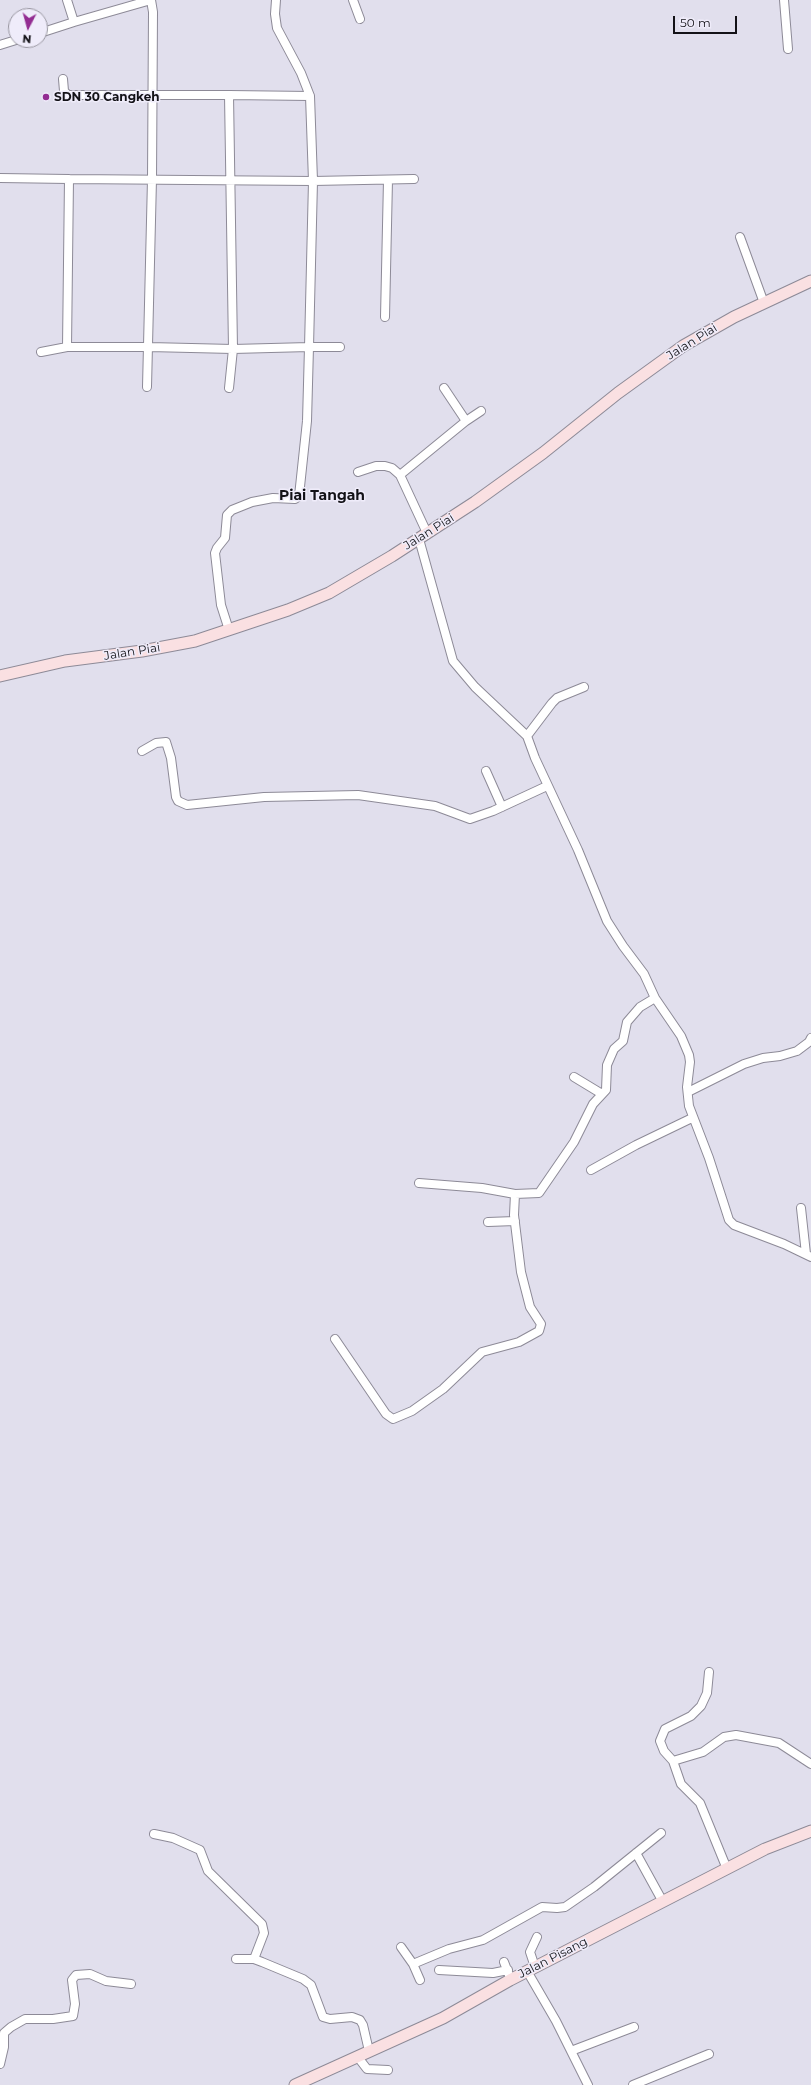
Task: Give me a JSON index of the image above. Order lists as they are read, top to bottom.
{
  "streets": {
    "street": ["Jalan Piai", "Jalan Pisang"]
  },
  "districts": ["Piai Tangah"],
  "places": ["SDN 30 Cangkeh"],
  "scale_bar": "50 m",
  "north": "bottom"
}
